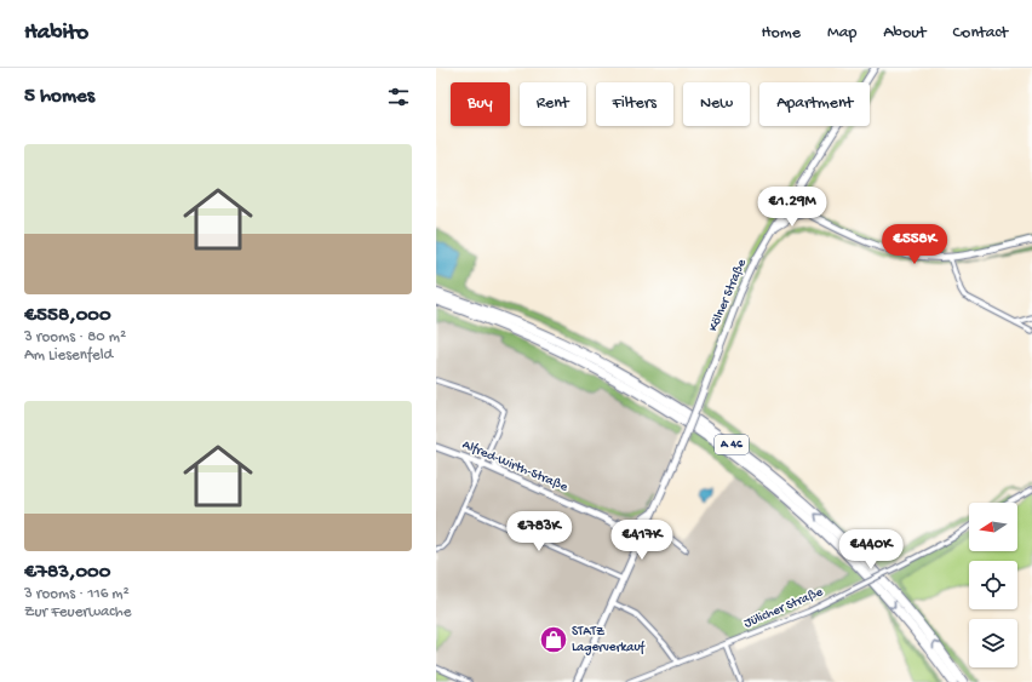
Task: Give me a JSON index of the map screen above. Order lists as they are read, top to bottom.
{
  "streets": {
    "highway": ["A 46"],
    "main road": ["Kölner Straße", "Alfred-Wirth-Straße"],
    "street": ["Jülicher Straße"]
  },
  "crossings": [
    ["Kölner Straße", "Alfred-Wirth-Straße"]
  ],
  "places": {
    "shop": ["STATZ Lagerverkauf"]
  },
  "north": "left",
  "page": {
    "header": "Habito",
    "nav": [
      "Home",
      "Map",
      "About",
      "Contact"
    ],
    "heading": "5 homes",
    "chip": [
      "Buy",
      "Rent",
      "Filters",
      "New",
      "Apartment"
    ],
    "list": [
      {
        "name": "€558,000",
        "note": "3 rooms · 80 m² · Am Liesenfeld"
      },
      {
        "name": "€783,000",
        "note": "3 rooms · 116 m² · Zur Feuerwache"
      }
    ],
    "price": [
      "€1.29M",
      "€558K",
      "€783K",
      "€417K",
      "€440K"
    ]
  }
}
